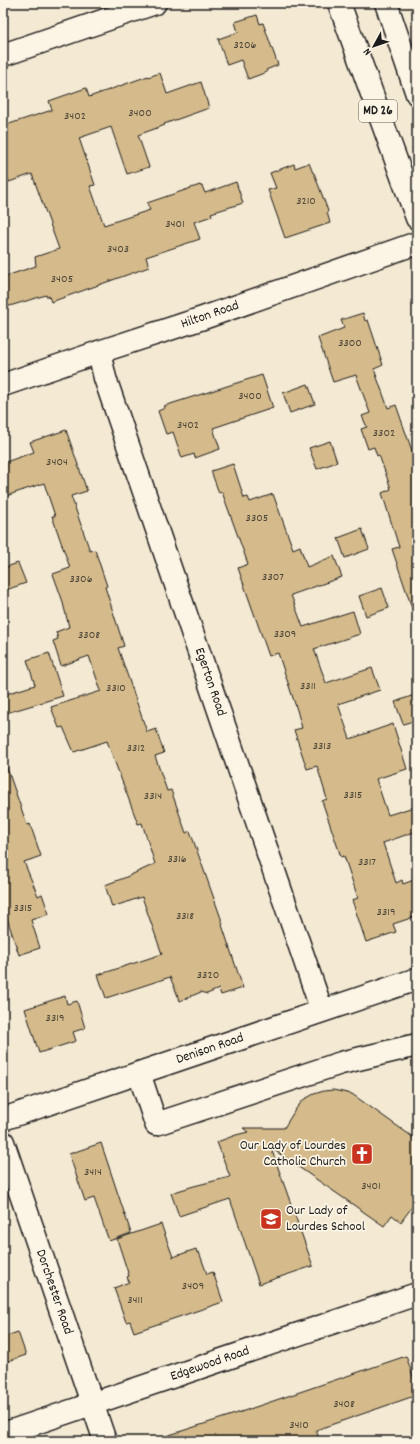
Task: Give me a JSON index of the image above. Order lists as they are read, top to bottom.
{
  "streets": {
    "street": [
      "MD 26",
      "Hilton Road",
      "Egerton Road",
      "Denison Road",
      "Dorchester Road",
      "Edgewood Road"
    ]
  },
  "crossings": [
    ["Hilton Road", "Egerton Road"],
    ["Egerton Road", "Denison Road"],
    ["Dorchester Road", "Edgewood Road"]
  ],
  "places": {
    "church": ["Our Lady of Lourdes Catholic Church"],
    "school or university": ["Our Lady of Lourdes School"]
  },
  "house_numbers": [
    "3206",
    "3400",
    "3402",
    "3210",
    "3401",
    "3403",
    "3405",
    "3300",
    "3400",
    "3402",
    "3302",
    "3404",
    "3305",
    "3307",
    "3306",
    "3309",
    "3308",
    "3311",
    "3310",
    "3313",
    "3312",
    "3315",
    "3314",
    "3316",
    "3317",
    "3315",
    "3319",
    "3318",
    "3320",
    "3319",
    "3414",
    "3401",
    "3409",
    "3411",
    "3408",
    "3410"
  ],
  "north": "bottom left"
}
